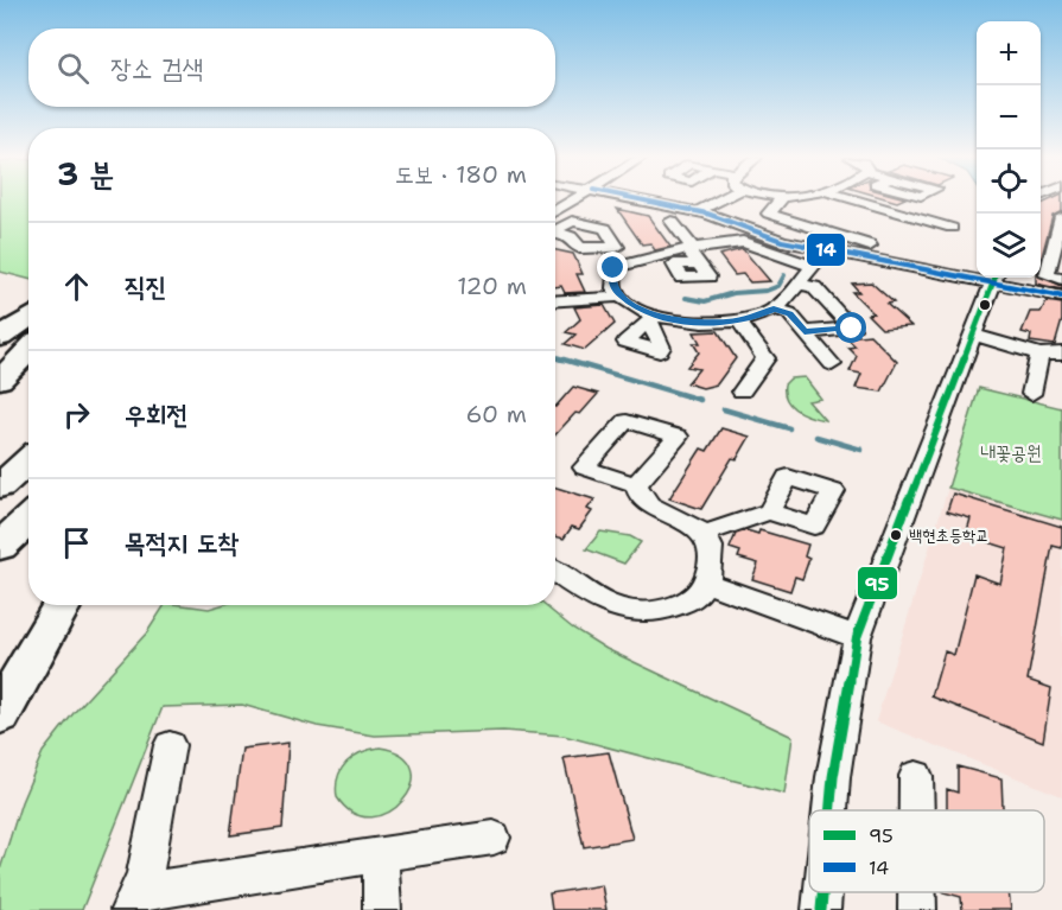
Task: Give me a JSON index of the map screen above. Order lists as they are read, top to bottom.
{
  "parks": ["내꽃공원"],
  "places": ["백현초등학교"],
  "lines": ["transit line 14", "transit line 95"],
  "legend": ["95", "14"],
  "page": {
    "map_buttons": ["+", "−"],
    "search": "장소 검색",
    "heading": ["3 분", "도보 · 180 m"],
    "list": [
      ["직진", "120 m"],
      ["우회전", "60 m"],
      "목적지 도착"
    ]
  }
}
